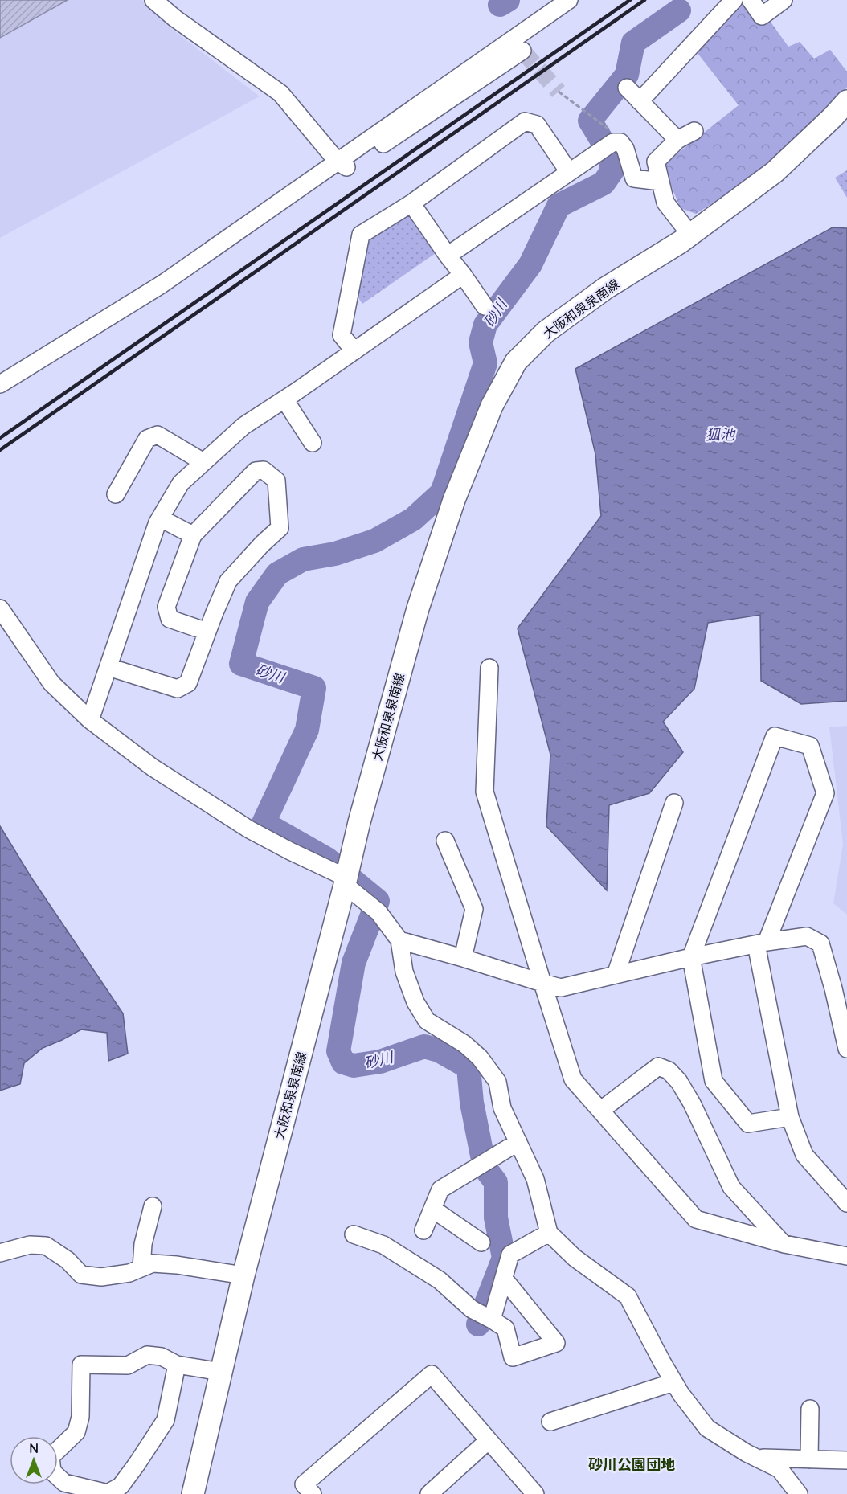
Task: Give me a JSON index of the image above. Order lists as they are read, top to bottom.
{
  "streets": {
    "main road": ["大阪和泉泉南線"]
  },
  "districts": ["砂川公園団地"],
  "water": ["砂川", "狐池"],
  "north": "top"
}
